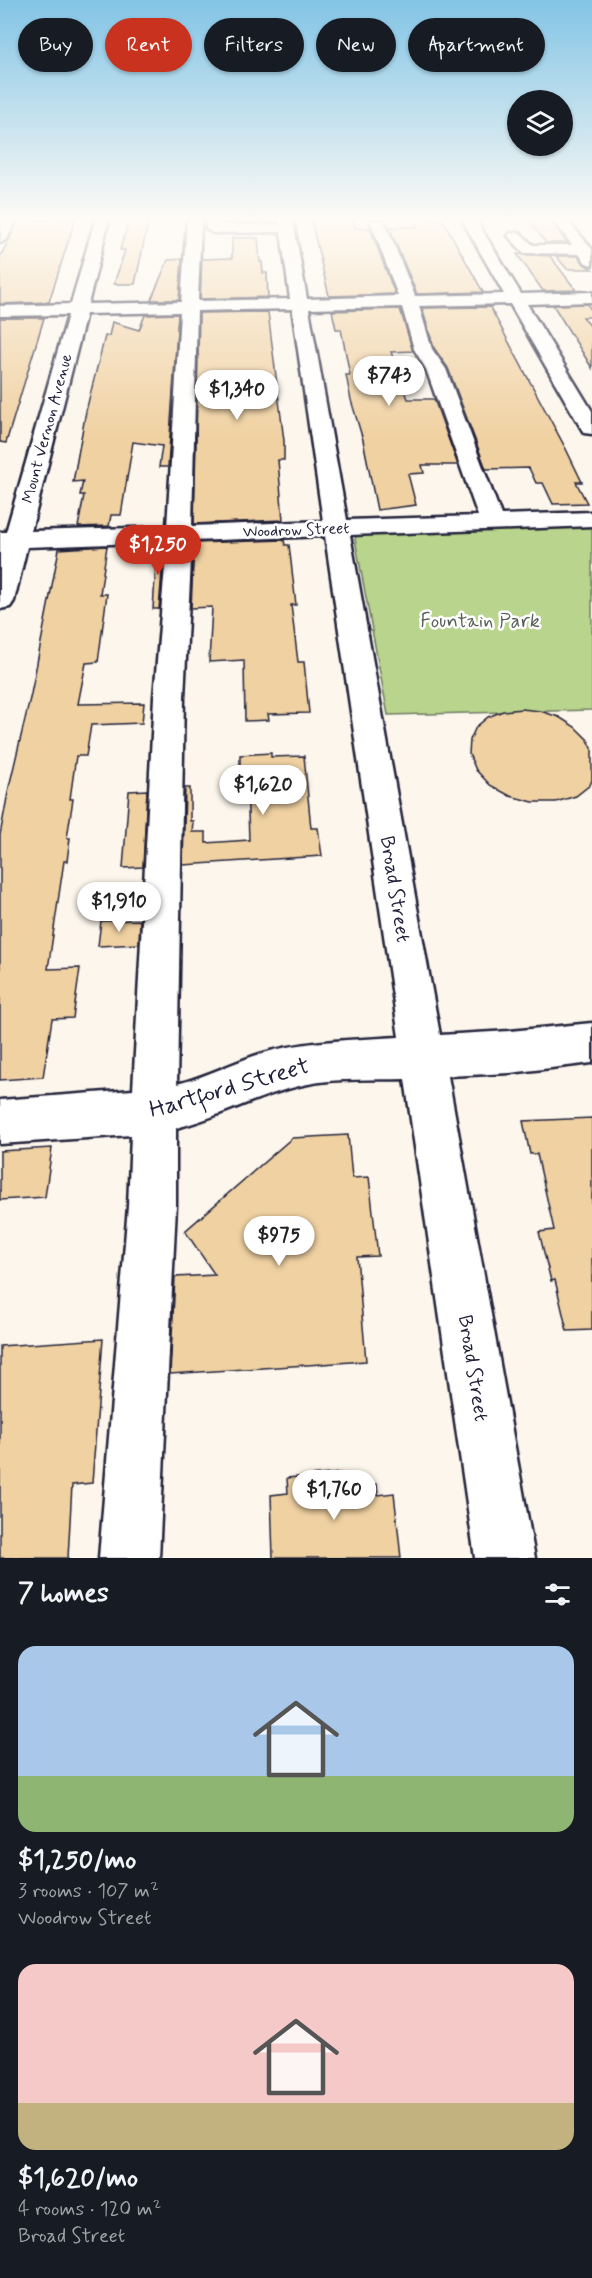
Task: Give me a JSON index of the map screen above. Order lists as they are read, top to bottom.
{
  "streets": {
    "street": [
      "Mount Vernon Avenue",
      "Woodrow Street",
      "Broad Street",
      "Hartford Street"
    ]
  },
  "crossings": [
    ["Mount Vernon Avenue", "Woodrow Street"],
    ["Woodrow Street", "Broad Street"],
    ["Broad Street", "Hartford Street"]
  ],
  "parks": ["Fountain Park"],
  "page": {
    "chip": [
      "Buy",
      "Rent",
      "Filters",
      "New",
      "Apartment"
    ],
    "price": [
      "$743",
      "$1,340",
      "$1,250",
      "$1,620",
      "$1,910",
      "$975",
      "$1,760"
    ],
    "heading": "7 homes",
    "list": [
      {
        "name": "$1,250/mo",
        "note": "3 rooms · 107 m² · Woodrow Street"
      },
      {
        "name": "$1,620/mo",
        "note": "4 rooms · 120 m² · Broad Street"
      }
    ]
  }
}
